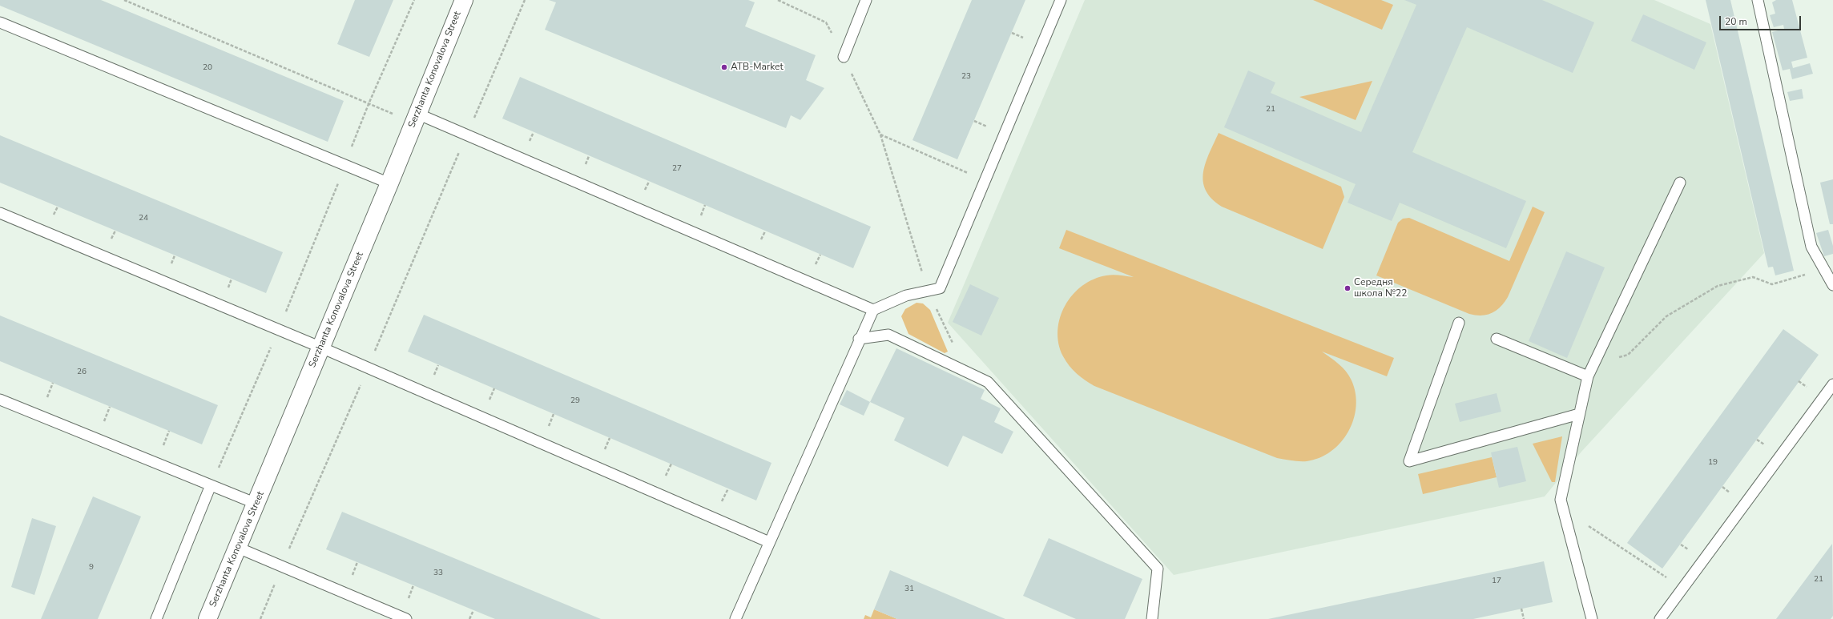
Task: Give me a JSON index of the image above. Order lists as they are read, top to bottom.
{
  "streets": {
    "street": ["Serzhanta Konovalova Street"]
  },
  "places": ["ATB-Market", "Середня школа №22"],
  "house_numbers": [
    "20",
    "23",
    "21",
    "27",
    "24",
    "26",
    "29",
    "19",
    "9",
    "33",
    "21",
    "17",
    "31"
  ],
  "scale_bar": "20 m"
}
